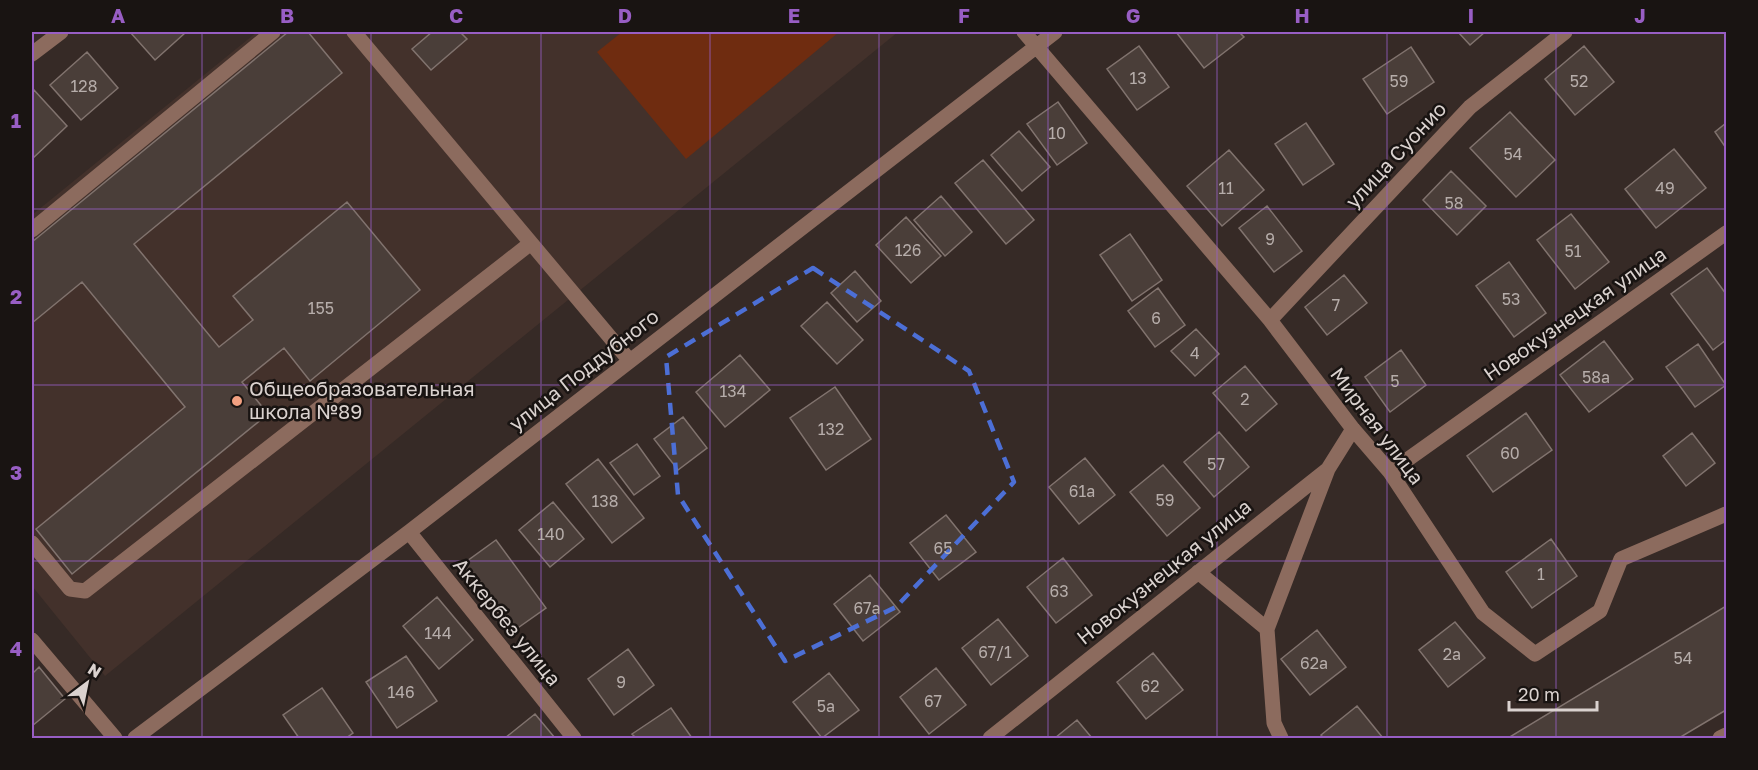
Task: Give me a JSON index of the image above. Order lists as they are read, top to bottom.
{
  "streets": {
    "street": [
      "улица Суонио",
      "Новокузнецкая улица",
      "улица Поддубного",
      "Мирная улица",
      "Аккербез улица"
    ]
  },
  "crossings": [
    ["улица Суонио", "Мирная улица"],
    ["Новокузнецкая улица", "Мирная улица"],
    ["улица Поддубного", "Мирная улица"],
    ["улица Поддубного", "Аккербез улица"]
  ],
  "places": ["Общеобразовательная школа №89"],
  "house_numbers": [
    "13",
    "59",
    "52",
    "128",
    "10",
    "54",
    "11",
    "49",
    "58",
    "9",
    "126",
    "51",
    "53",
    "7",
    "155",
    "6",
    "4",
    "58а",
    "5",
    "134",
    "2",
    "132",
    "60",
    "57",
    "61а",
    "59",
    "138",
    "140",
    "65",
    "1",
    "63",
    "67а",
    "144",
    "67/1",
    "2а",
    "54",
    "62а",
    "9",
    "62",
    "146",
    "67",
    "5а"
  ],
  "scale_bar": "20 m",
  "north": "top right",
  "grid": {
    "columns": [
      "A",
      "B",
      "C",
      "D",
      "E",
      "F",
      "G",
      "H",
      "I",
      "J"
    ],
    "rows": [
      "1",
      "2",
      "3",
      "4"
    ]
  }
}
